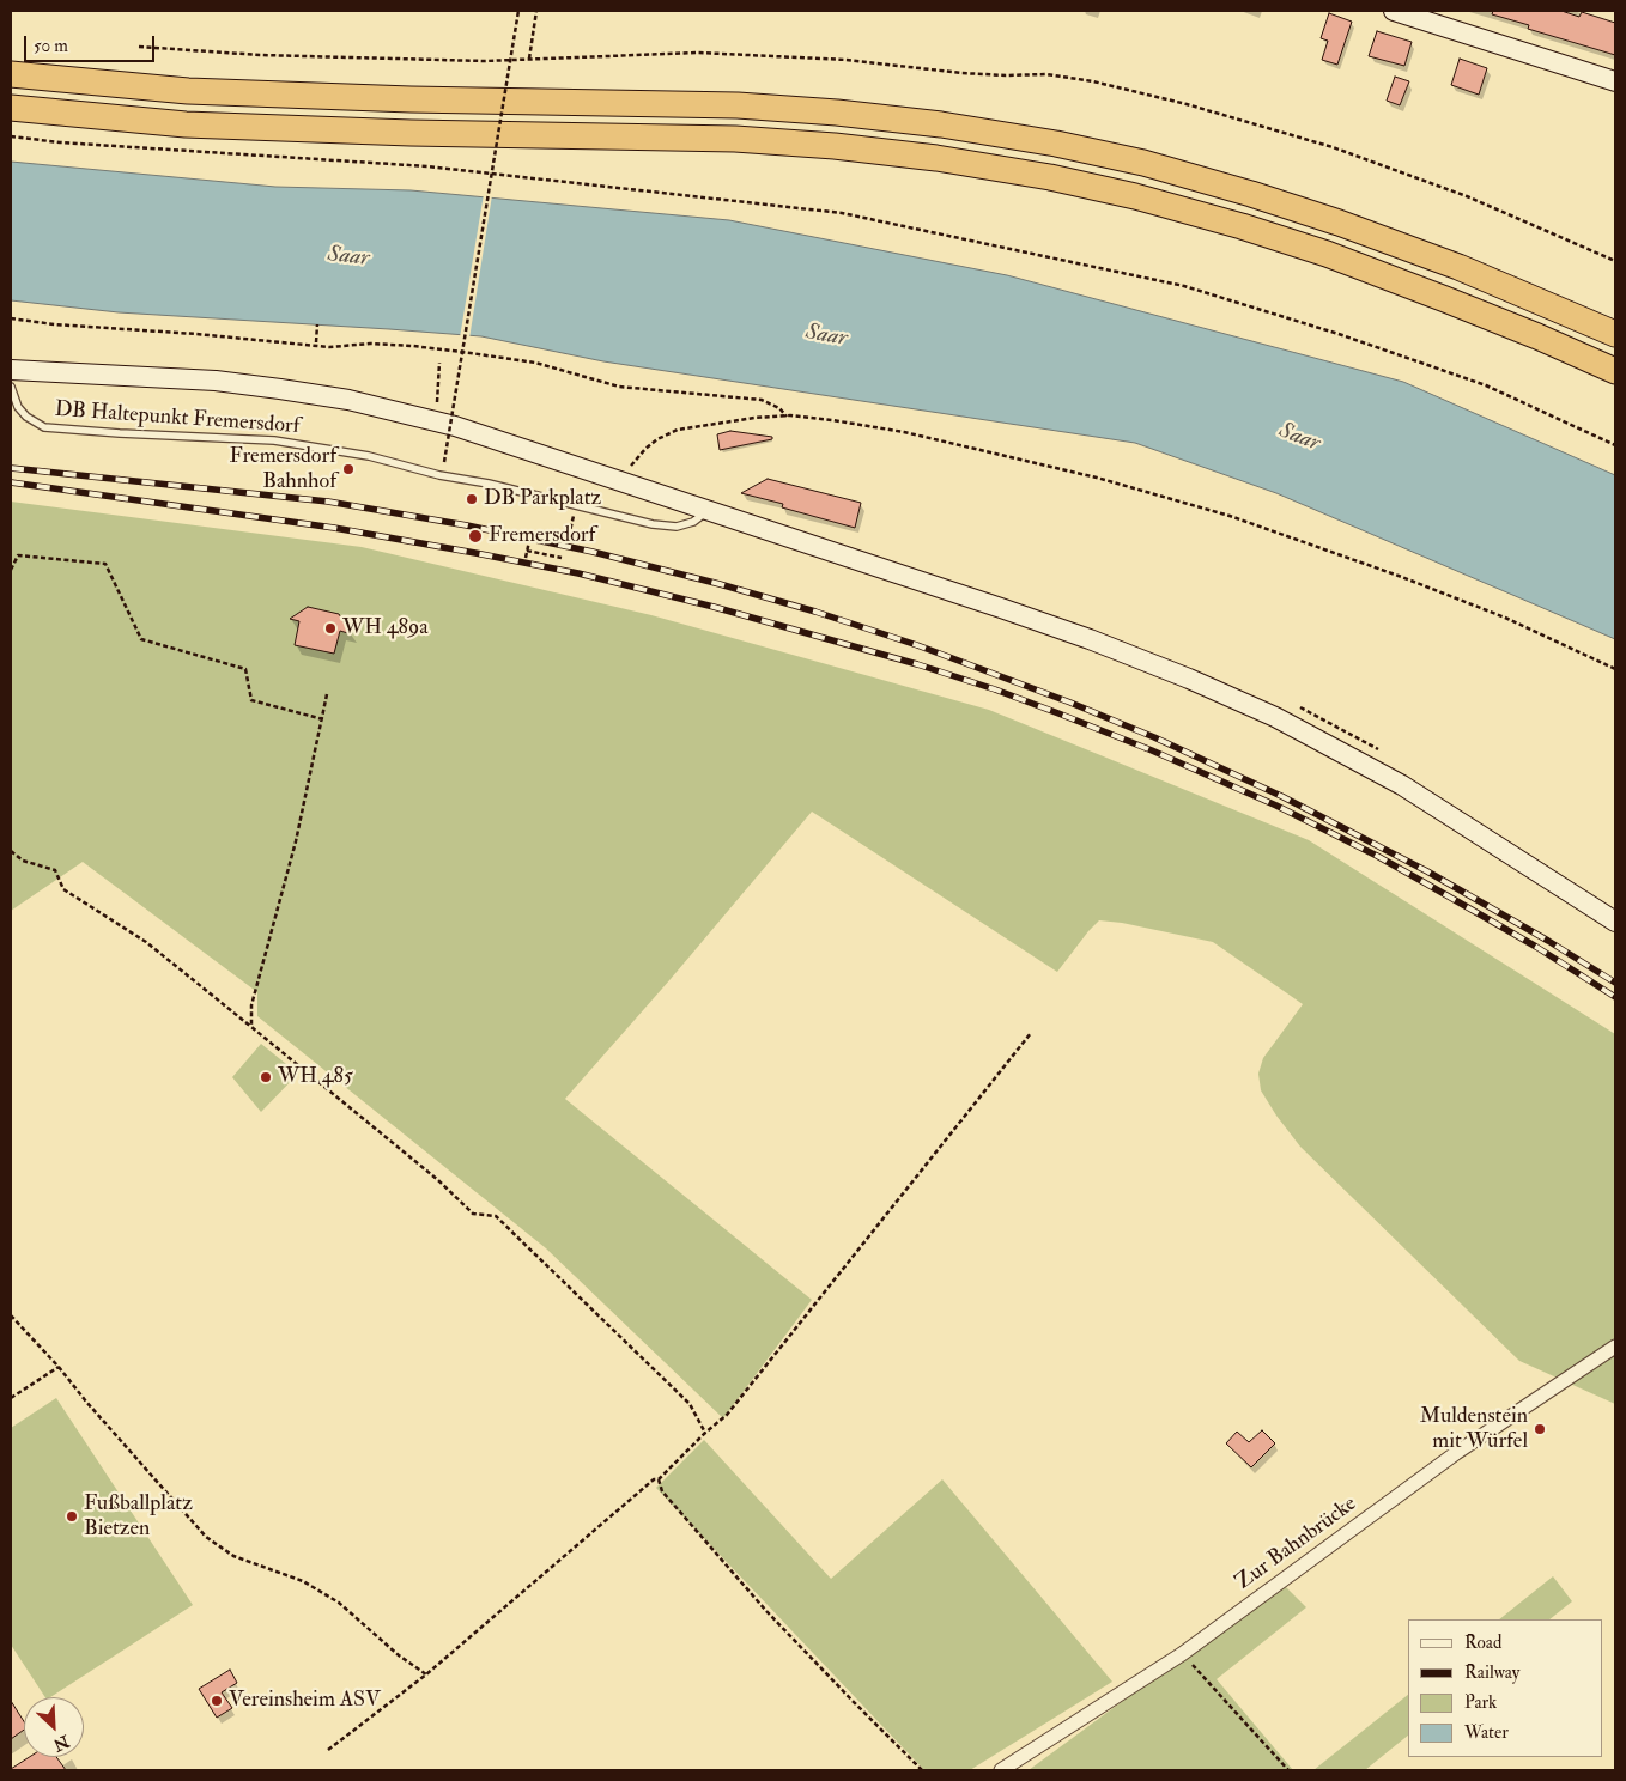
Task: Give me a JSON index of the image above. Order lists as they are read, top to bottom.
{
  "streets": {
    "street": ["Zur Bahnbrücke"],
    "lane": ["DB Haltepunkt Fremersdorf"]
  },
  "water": ["Saar"],
  "places": [
    "Fremersdorf Bahnhof",
    "DB Parkplatz",
    "Fremersdorf",
    "WH 489a",
    "WH 485",
    "Muldenstein mit Würfel",
    "Fußballplatz Bietzen",
    "Vereinsheim ASV"
  ],
  "legend": [
    "Road",
    "Railway",
    "Park",
    "Water"
  ],
  "scale_bar": "50 m",
  "north": "bottom right"
}
